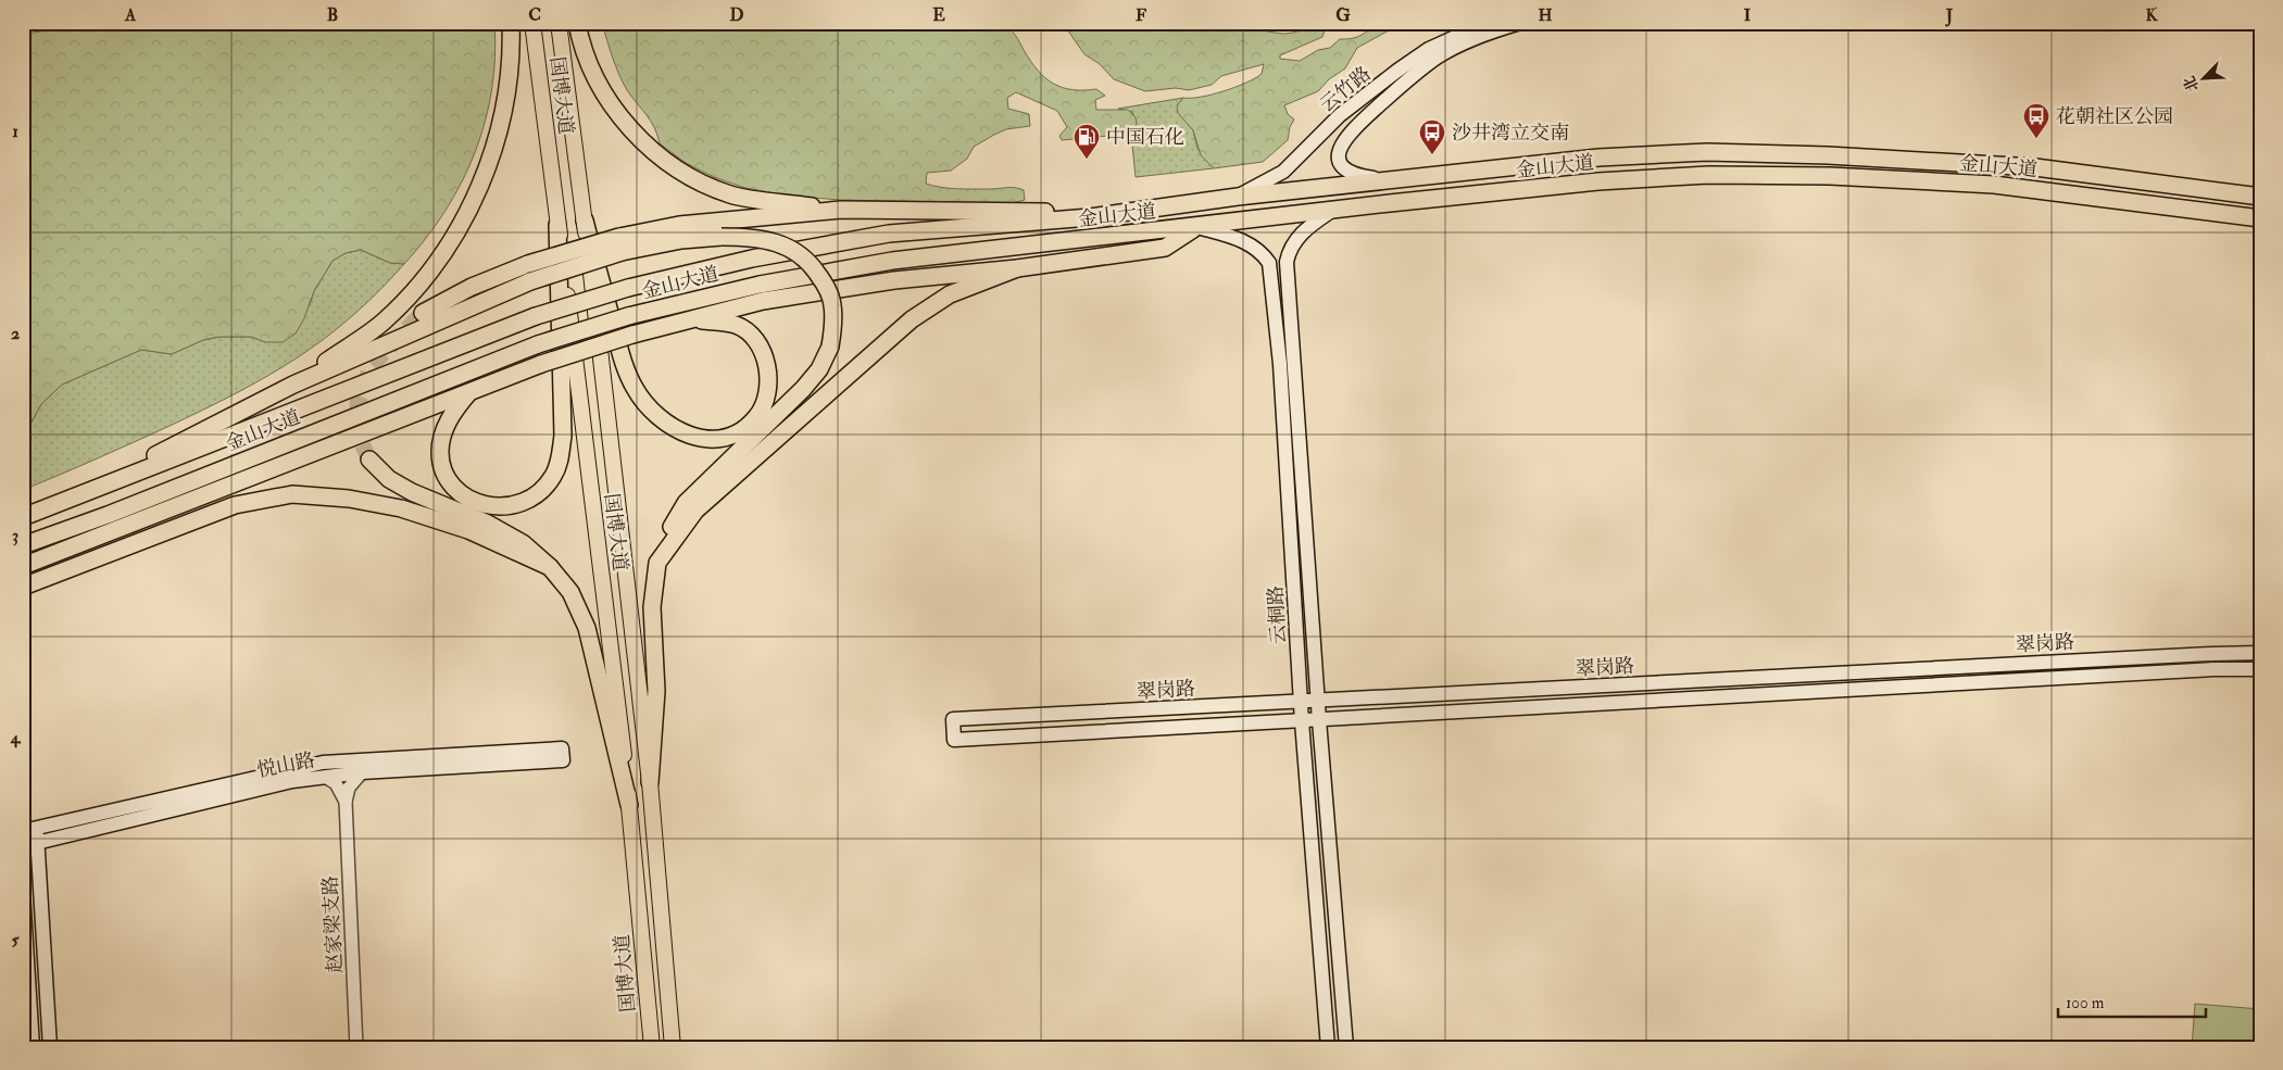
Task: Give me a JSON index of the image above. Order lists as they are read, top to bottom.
{
  "streets": {
    "highway": ["金山大道"],
    "main road": [
      "云竹路",
      "国博大道",
      "云桐路",
      "翠岗路",
      "悦山路"
    ],
    "street": ["赵家梁支路"]
  },
  "crossings": [
    ["云竹路", "金山大道"],
    ["金山大道", "云桐路"],
    ["云桐路", "翠岗路"]
  ],
  "places": {
    "bus stop": ["花朝社区公园", "沙井湾立交南"],
    "fuel station": ["中国石化"]
  },
  "scale_bar": "100 m",
  "north": "bottom left",
  "grid": {
    "columns": [
      "A",
      "B",
      "C",
      "D",
      "E",
      "F",
      "G",
      "H",
      "I",
      "J",
      "K"
    ],
    "rows": [
      "1",
      "2",
      "3",
      "4",
      "5"
    ]
  }
}
